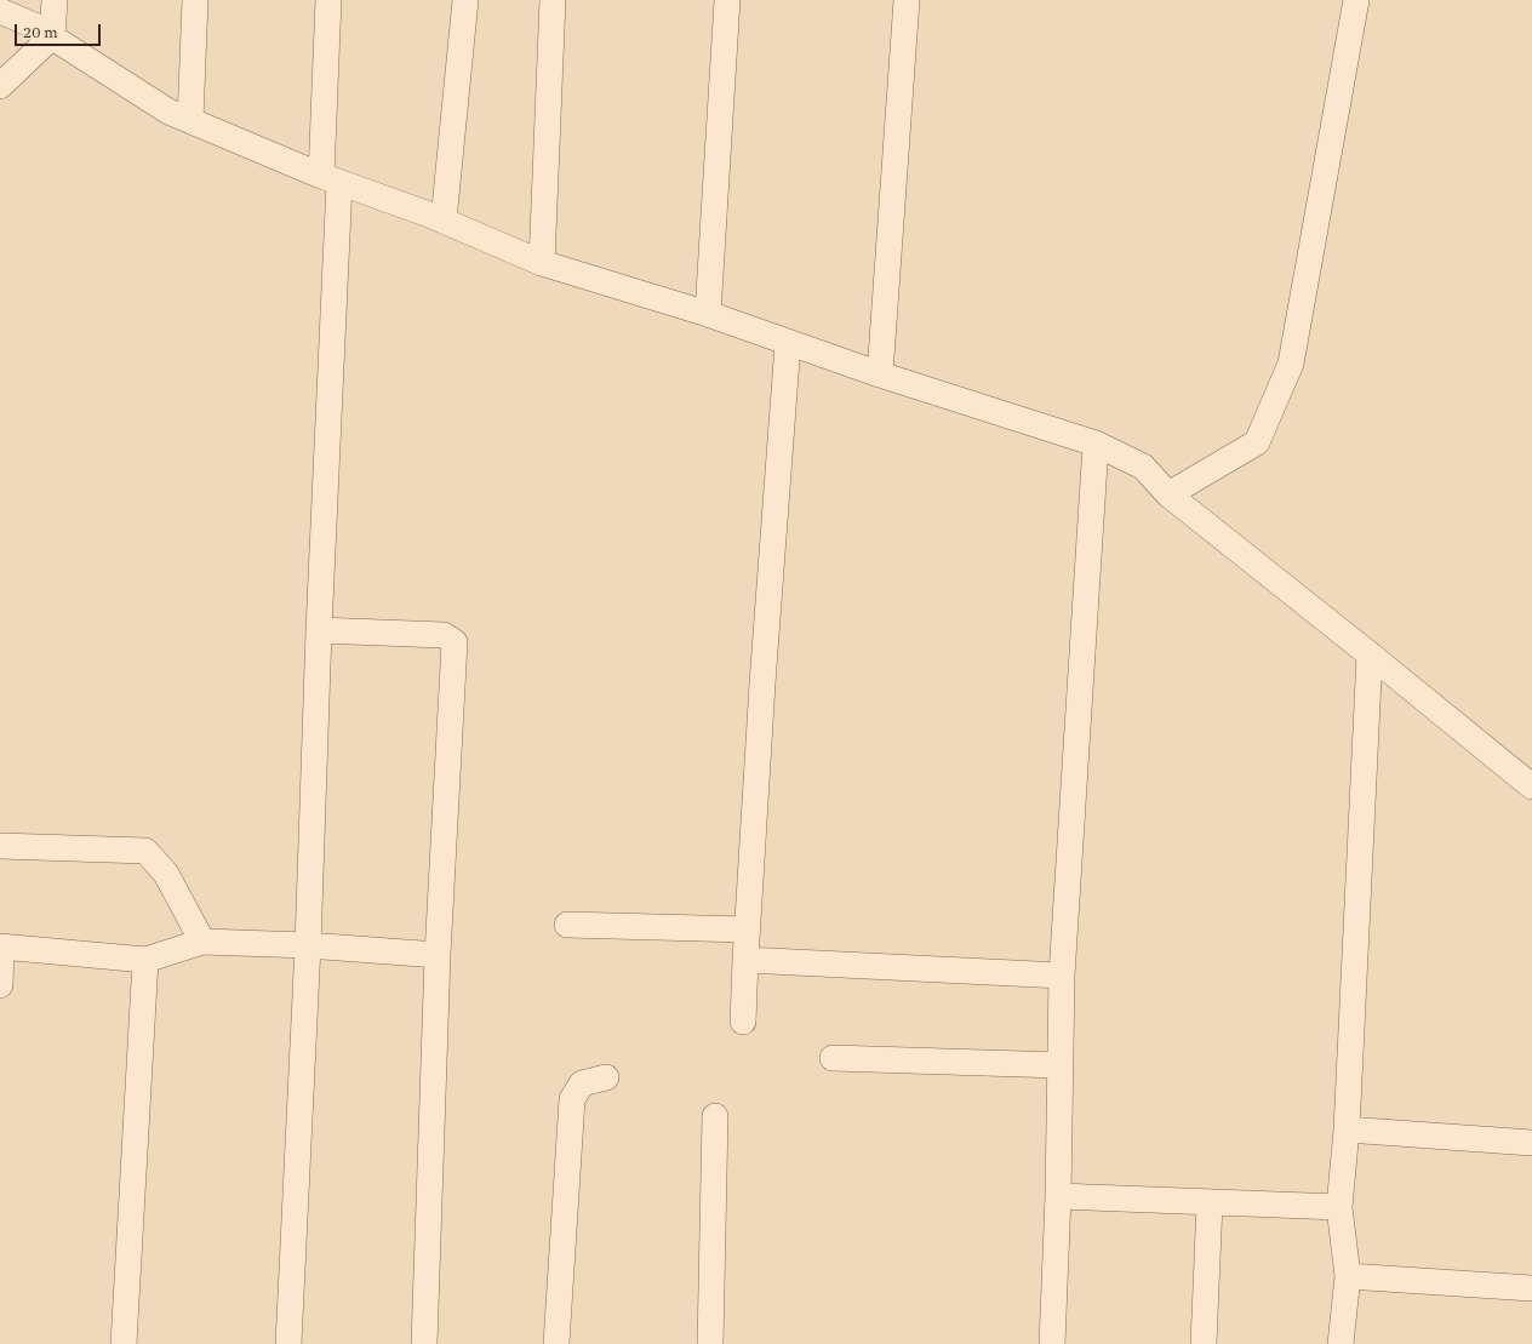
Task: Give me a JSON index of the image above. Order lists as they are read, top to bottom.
{
  "scale_bar": "20 m"
}
